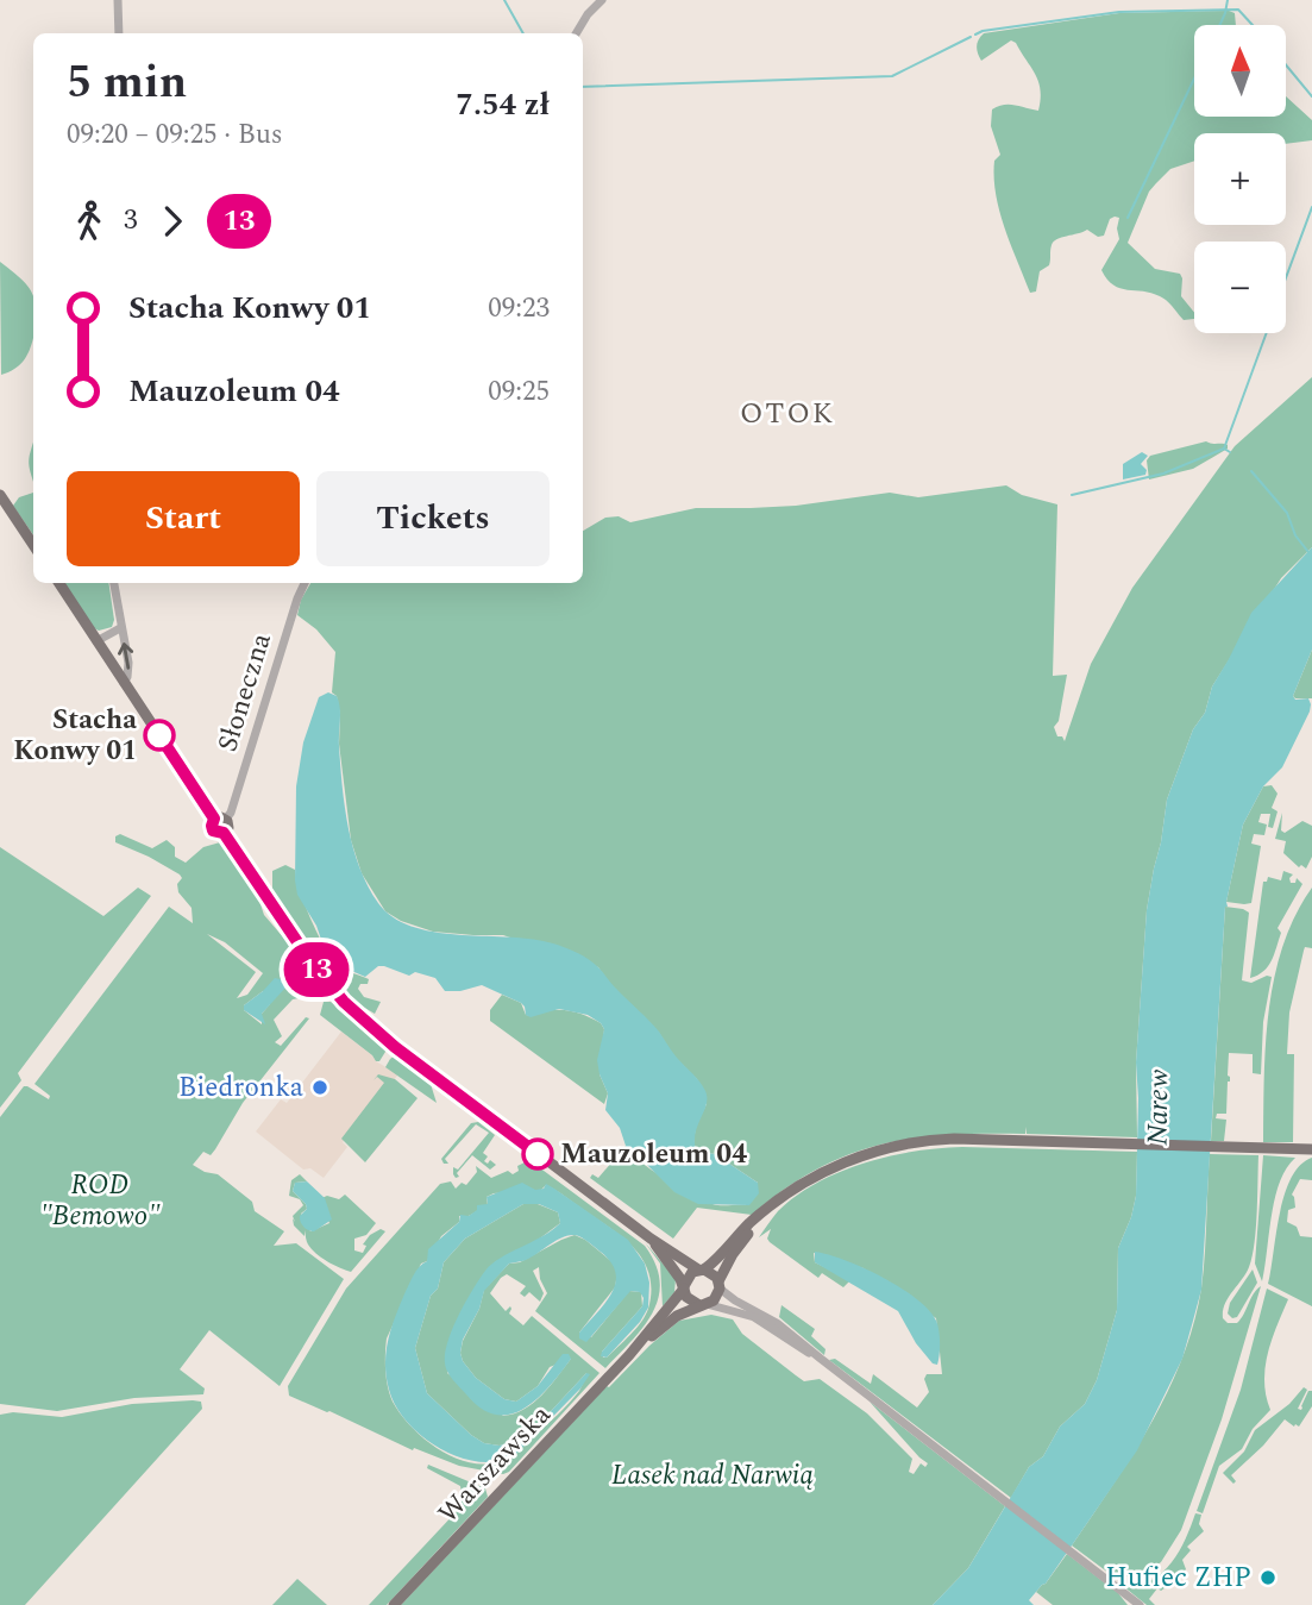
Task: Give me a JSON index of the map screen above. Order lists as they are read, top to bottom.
{
  "streets": {
    "main road": ["Warszawska"],
    "street": ["Słoneczna"]
  },
  "districts": ["OTOK"],
  "water": ["Narew"],
  "parks": ["ROD \"Bemowo\"", "Lasek nad Narwią"],
  "places": [
    "Stacha Konwy 01",
    "Biedronka",
    "Mauzoleum 04",
    "Hufiec ZHP"
  ],
  "lines": ["bus line 13"],
  "north": "top",
  "page": {
    "on_map": "13",
    "map_buttons": ["+", "−"],
    "heading": ["5 min", "09:20 – 09:25 · Bus", "7.54 zł"],
    "legs": ["3", "13"],
    "list": [
      {
        "name": "Stacha Konwy 01",
        "value": "09:23"
      },
      {
        "name": "Mauzoleum 04",
        "value": "09:25"
      }
    ],
    "buttons": ["Start", "Tickets"]
  }
}
